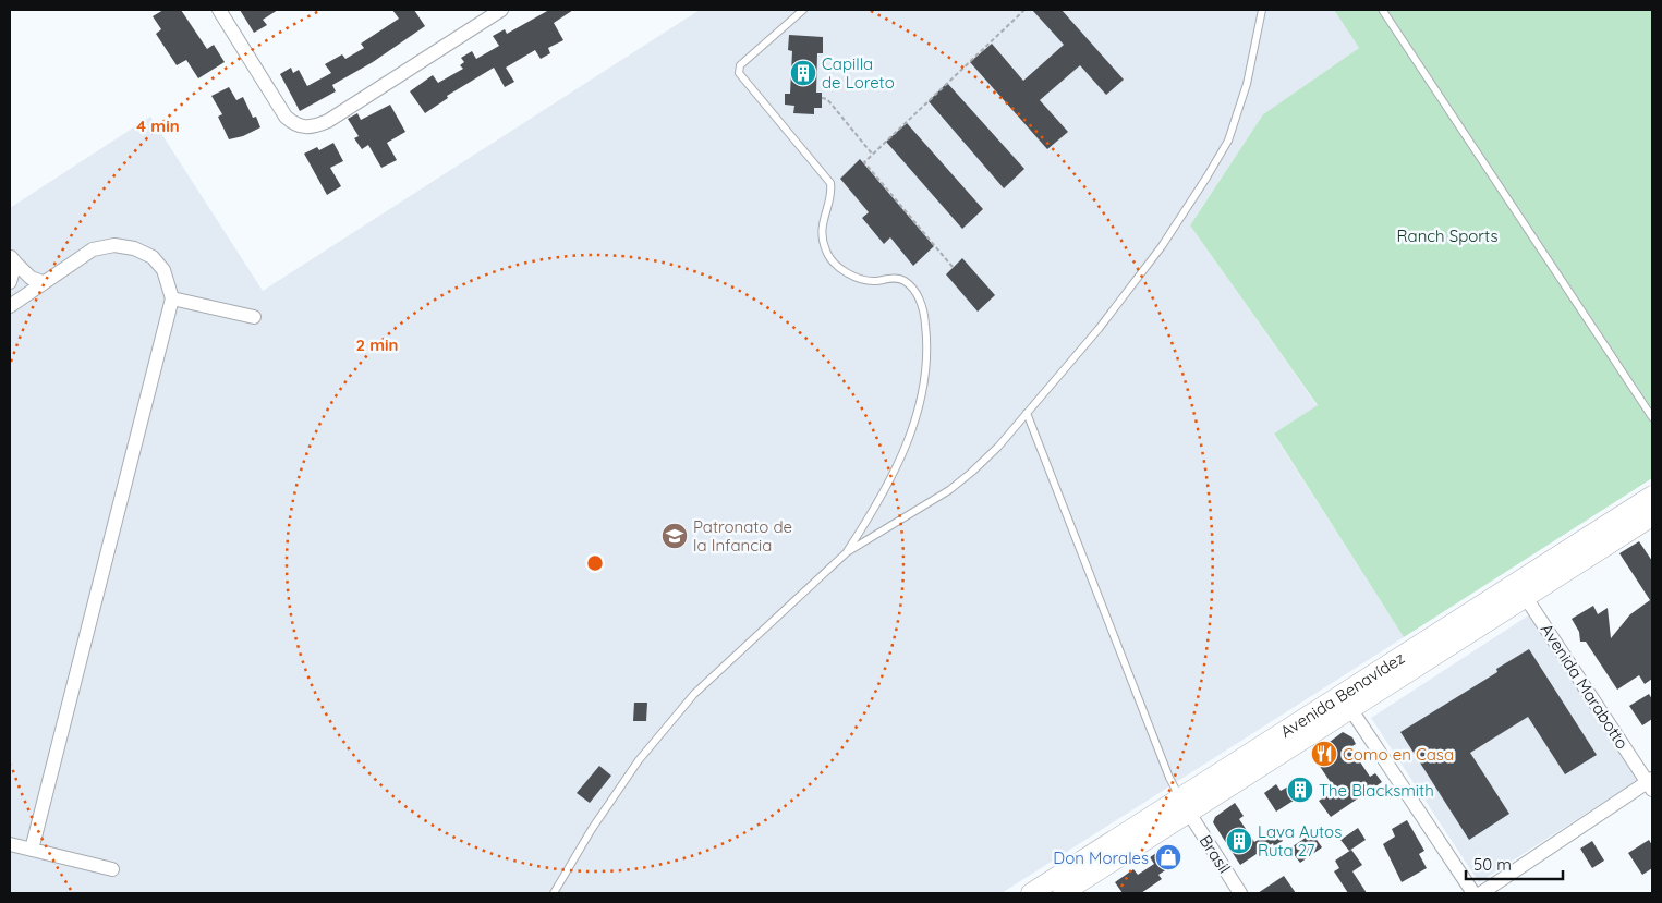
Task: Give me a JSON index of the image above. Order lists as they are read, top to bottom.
{
  "streets": {
    "main road": ["Avenida Benavídez"],
    "street": ["Avenida Marabotto", "Brasil"]
  },
  "crossings": [
    ["Avenida Marabotto", "Avenida Benavídez"],
    ["Avenida Benavídez", "Brasil"]
  ],
  "parks": ["Ranch Sports"],
  "places": {
    "building": ["Capilla de Loreto", "The Blacksmith", "Lava Autos Ruta 27"],
    "school or university": ["Patronato de la Infancia"],
    "restaurant": ["Como en Casa"],
    "shop": ["Don Morales"]
  },
  "scale_bar": "50 m",
  "rings": ["4 min", "2 min"]
}
